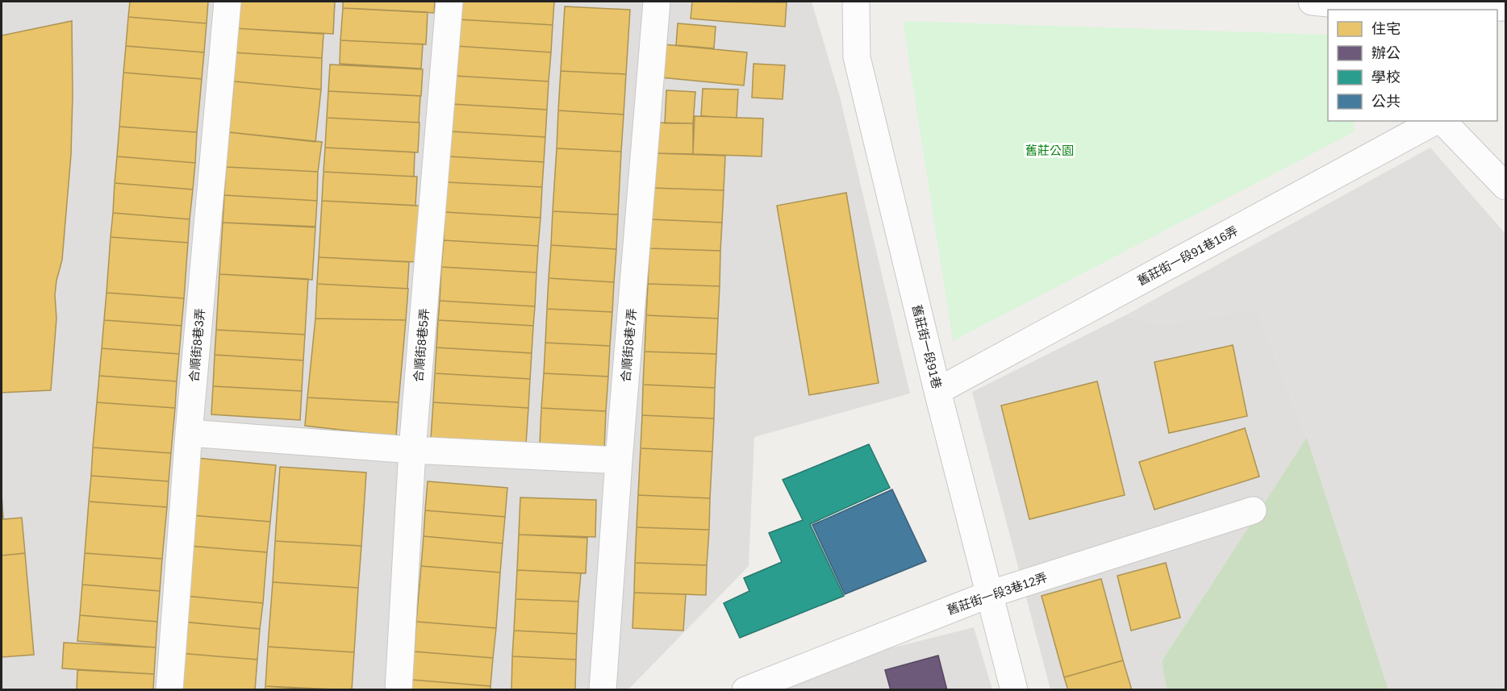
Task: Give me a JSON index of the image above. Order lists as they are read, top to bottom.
{
  "streets": {
    "street": [
      "舊莊街一段91巷16弄",
      "合順街8巷3弄",
      "合順街8巷5弄",
      "合順街8巷7弄",
      "舊莊街一段91巷",
      "舊莊街一段3巷12弄"
    ]
  },
  "crossings": [
    ["舊莊街一段91巷16弄", "舊莊街一段91巷"],
    ["舊莊街一段91巷", "舊莊街一段3巷12弄"]
  ],
  "parks": ["舊莊公園"],
  "legend": [
    "住宅",
    "辦公",
    "學校",
    "公共"
  ]
}
